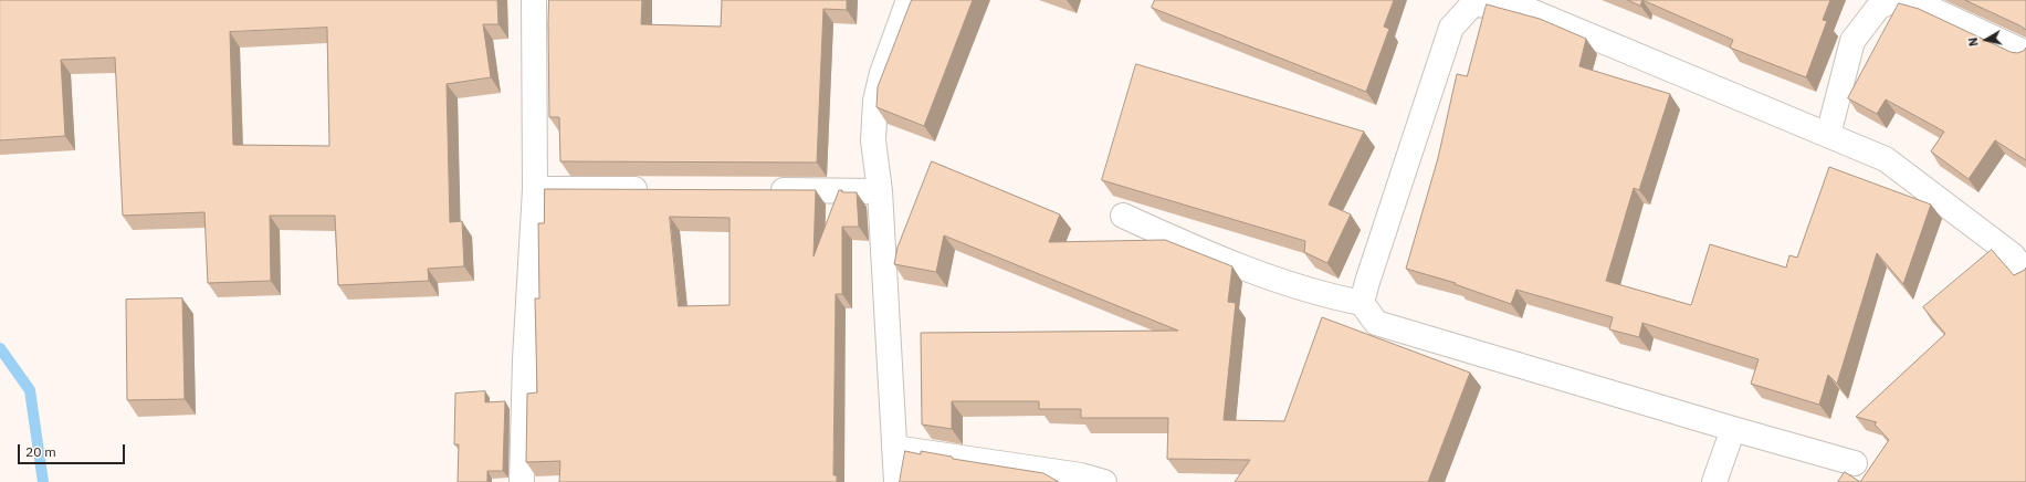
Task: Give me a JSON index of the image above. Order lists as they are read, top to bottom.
{
  "scale_bar": "20 m",
  "north": "left"
}
